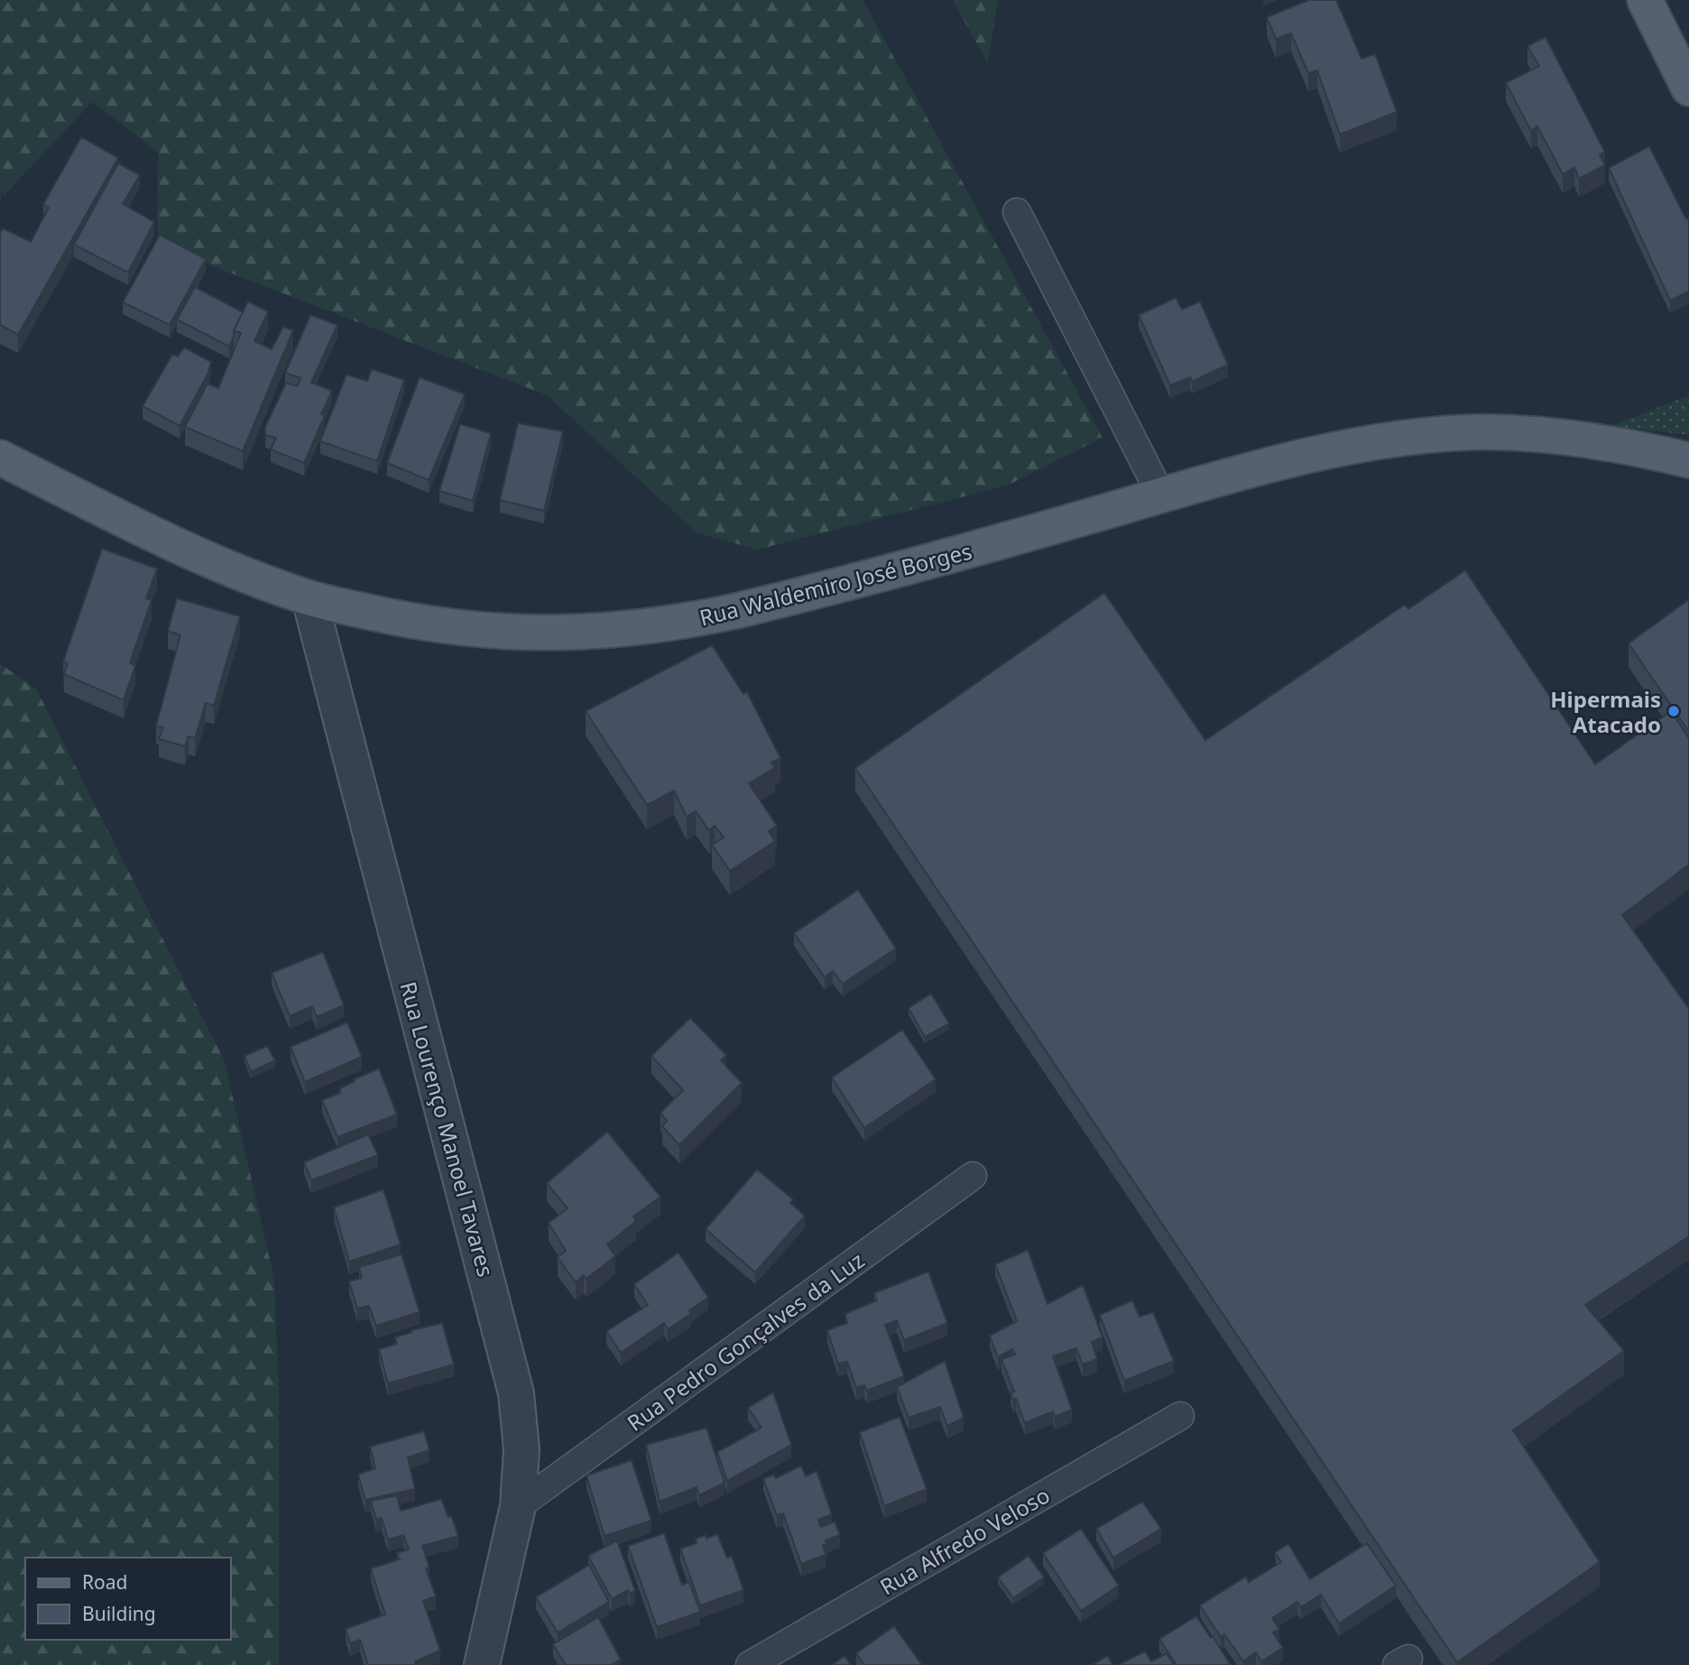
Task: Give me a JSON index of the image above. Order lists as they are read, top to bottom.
{
  "streets": {
    "main road": ["Rua Waldemiro José Borges"],
    "street": ["Rua Lourenço Manoel Tavares", "Rua Pedro Gonçalves da Luz", "Rua Alfredo Veloso"]
  },
  "crossings": [
    ["Rua Waldemiro José Borges", "Rua Lourenço Manoel Tavares"],
    ["Rua Lourenço Manoel Tavares", "Rua Pedro Gonçalves da Luz"]
  ],
  "places": ["Hipermais Atacado"],
  "legend": ["Road", "Building"]
}
